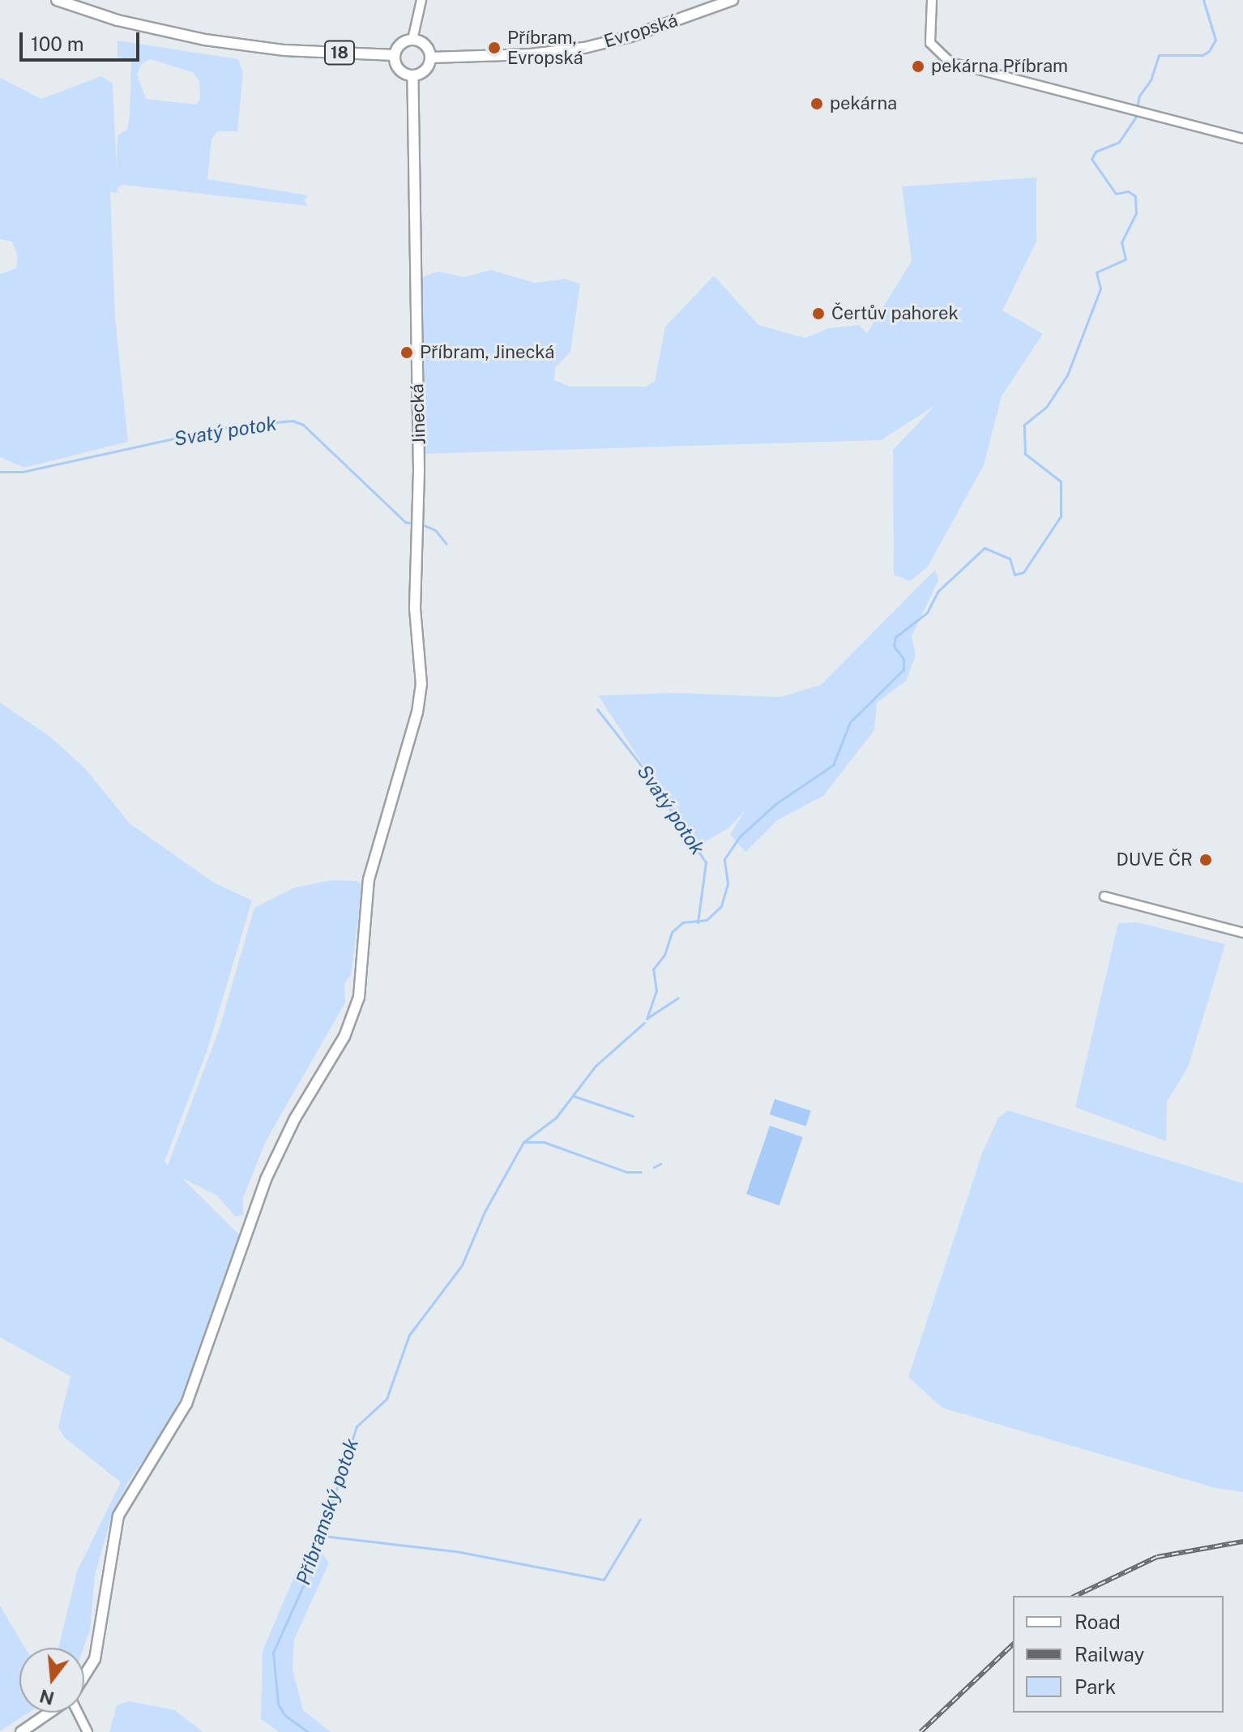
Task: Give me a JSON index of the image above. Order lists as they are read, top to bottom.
{
  "streets": {
    "main road": ["Evropská", "18", "Jinecká"]
  },
  "crossings": [
    ["Evropská", "18"],
    ["Evropská", "Jinecká"],
    ["18", "Jinecká"]
  ],
  "water": ["Svatý potok", "Příbramský potok"],
  "places": [
    "Příbram, Evropská",
    "pekárna Příbram",
    "pekárna",
    "Čertův pahorek",
    "Příbram, Jinecká",
    "DUVE ČR"
  ],
  "legend": ["Road", "Railway", "Park"],
  "scale_bar": "100 m",
  "north": "bottom"
}
